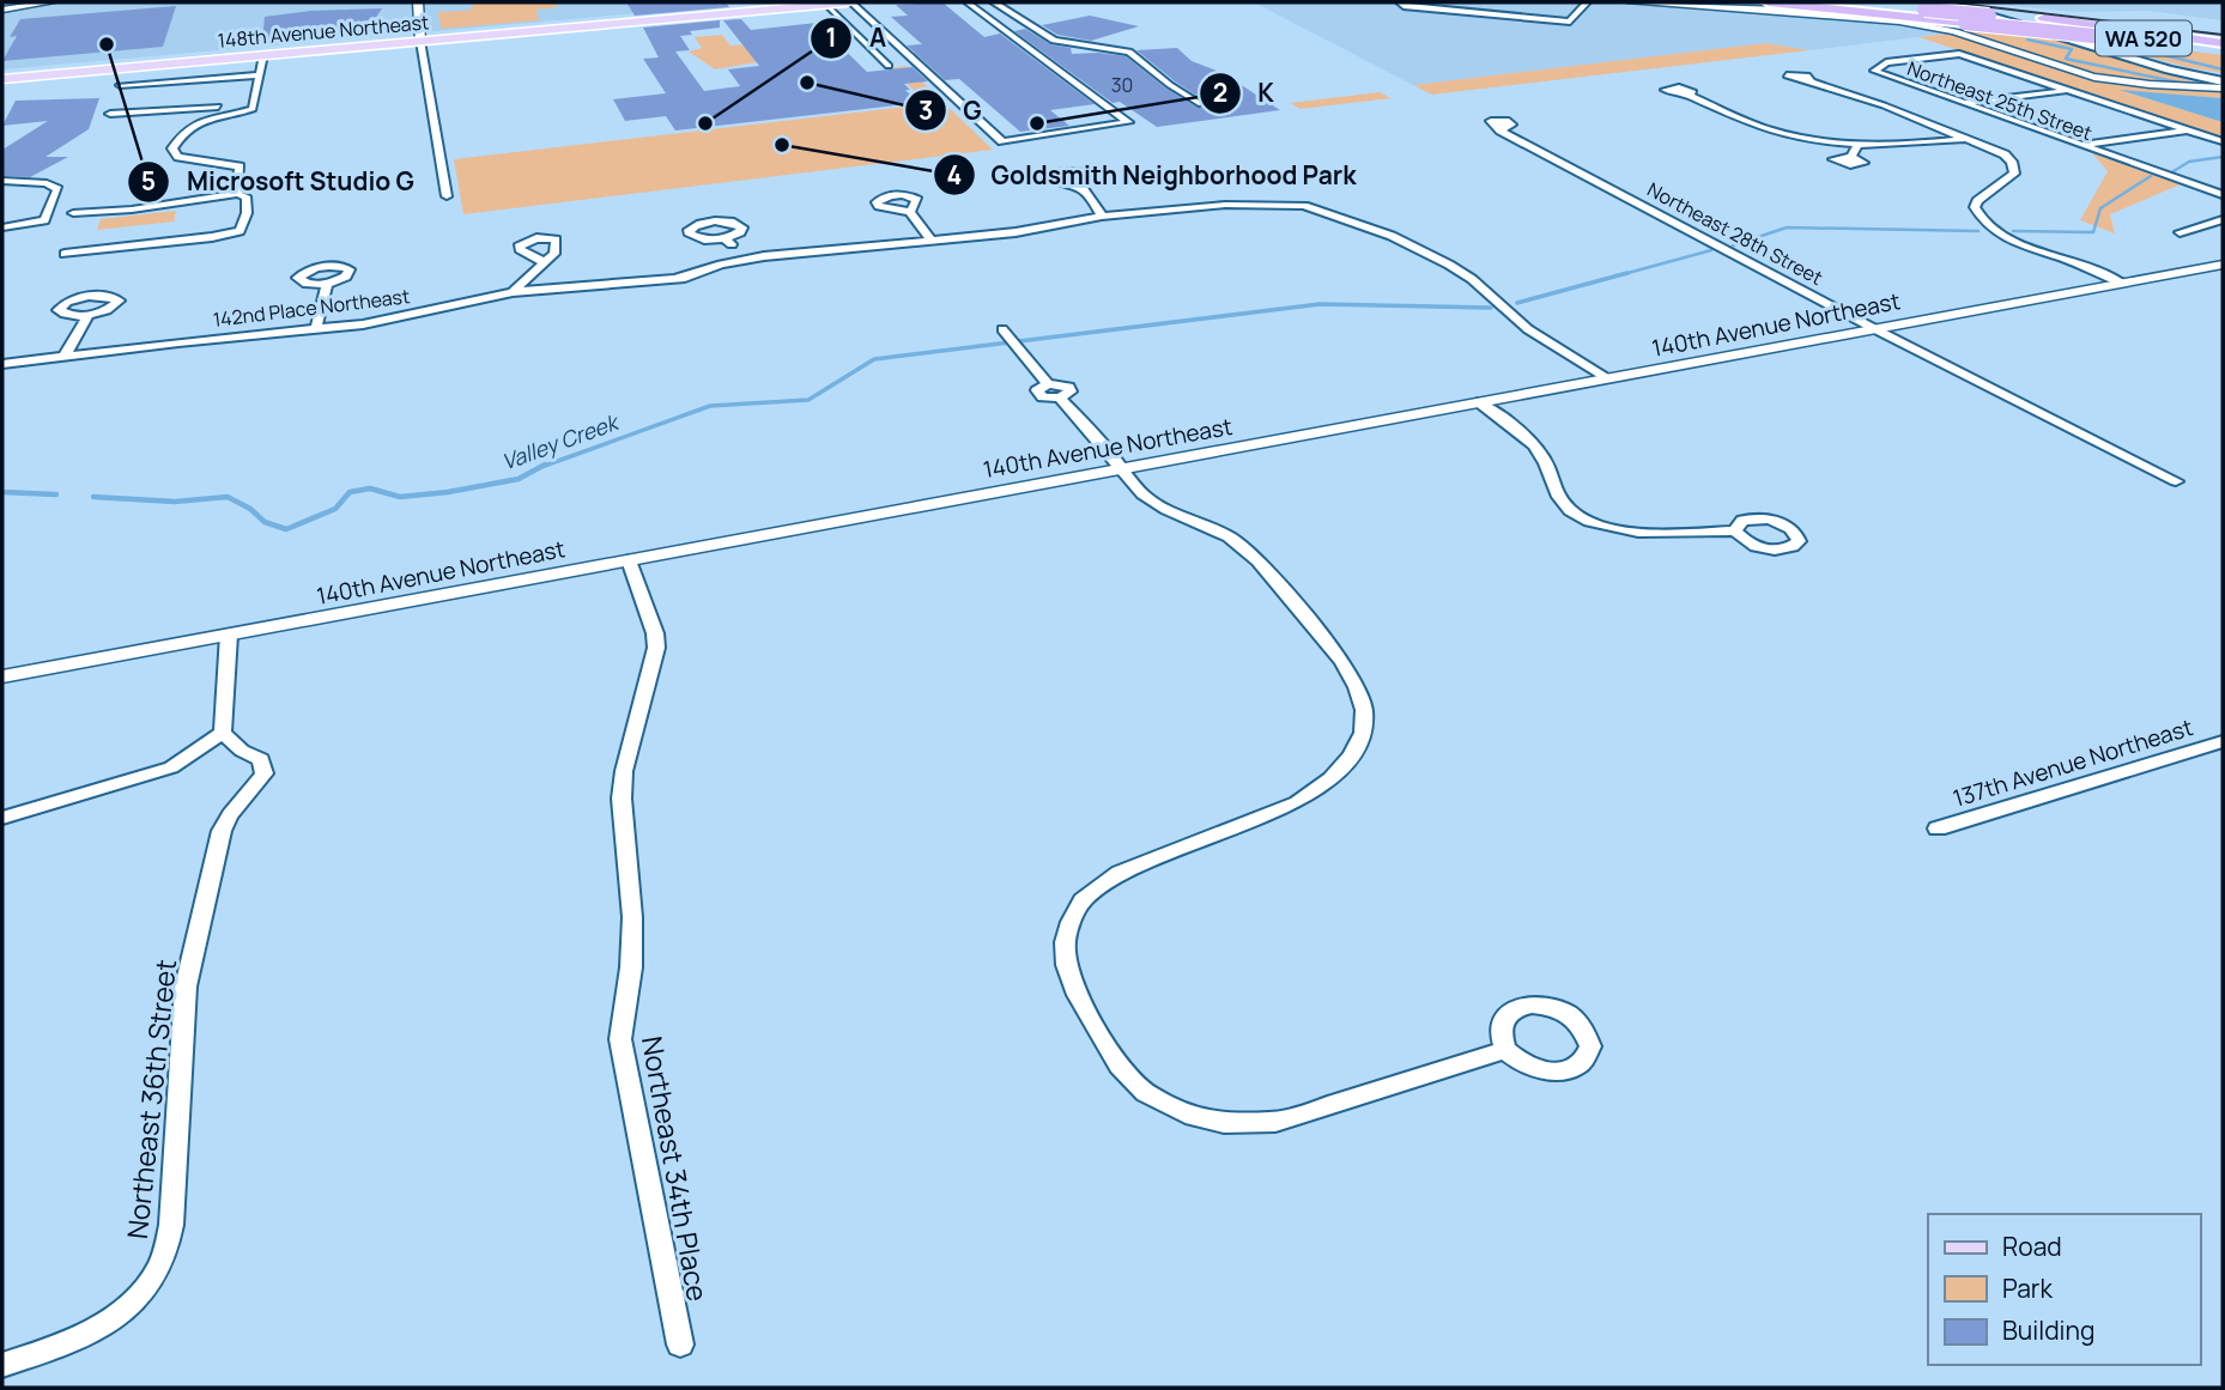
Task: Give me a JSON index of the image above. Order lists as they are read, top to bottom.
{
  "streets": {
    "highway": ["WA 520"],
    "main road": ["148th Avenue Northeast"],
    "street": [
      "Northeast 25th Street",
      "Northeast 28th Street",
      "142nd Place Northeast",
      "140th Avenue Northeast",
      "137th Avenue Northeast",
      "Northeast 36th Street",
      "Northeast 34th Place"
    ]
  },
  "crossings": [
    ["Northeast 28th Street", "140th Avenue Northeast"],
    ["142nd Place Northeast", "140th Avenue Northeast"],
    ["140th Avenue Northeast", "Northeast 34th Place"]
  ],
  "water": ["Valley Creek"],
  "places": [
    "Microsoft Studio G",
    "G",
    "A",
    "K",
    "Goldsmith Neighborhood Park"
  ],
  "house_numbers": ["30"],
  "legend": ["Road", "Park", "Building"]
}
